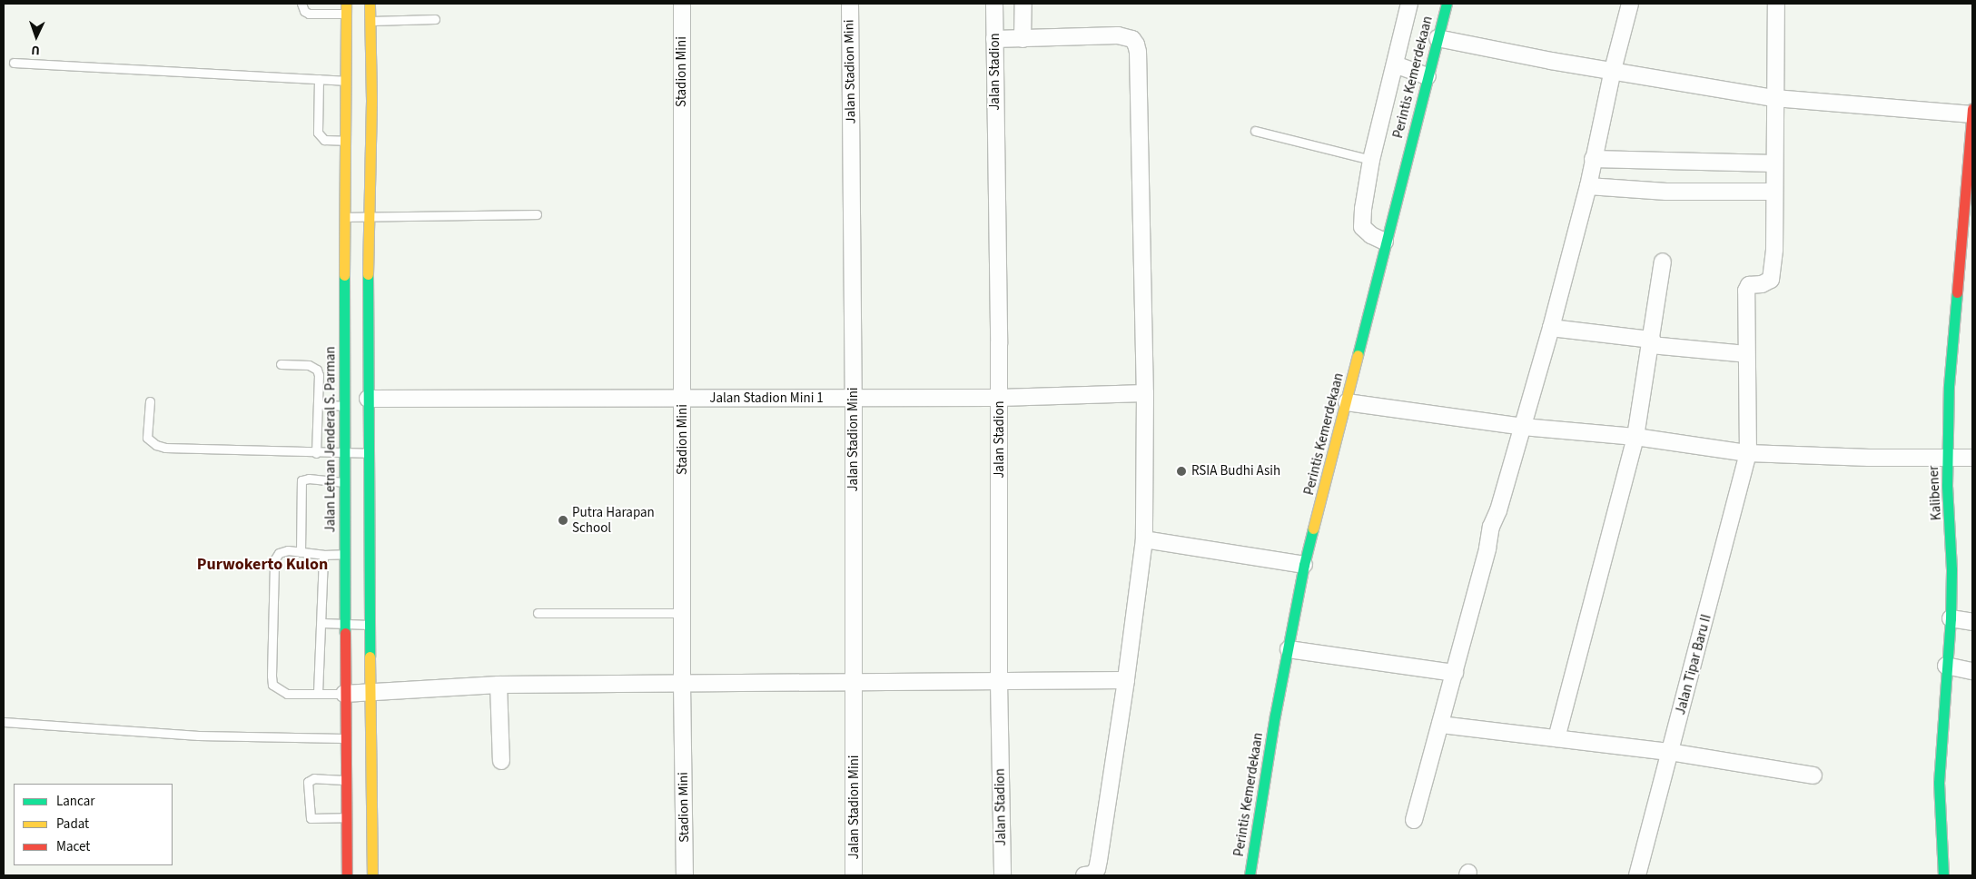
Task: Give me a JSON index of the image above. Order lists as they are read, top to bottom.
{
  "streets": {
    "street": [
      "Stadion Mini",
      "Jalan Stadion Mini",
      "Jalan Stadion",
      "Perintis Kemerdekaan",
      "Jalan Stadion Mini 1",
      "Jalan Letnan Jenderal S. Parman",
      "Kalibener",
      "Jalan Tipar Baru II"
    ]
  },
  "crossings": [
    ["Stadion Mini", "Jalan Stadion Mini 1"],
    ["Jalan Stadion Mini", "Jalan Stadion Mini 1"],
    ["Jalan Stadion", "Jalan Stadion Mini 1"]
  ],
  "districts": ["Purwokerto Kulon"],
  "places": ["RSIA Budhi Asih", "Putra Harapan School"],
  "legend": ["Lancar", "Padat", "Macet"],
  "north": "bottom"
}
